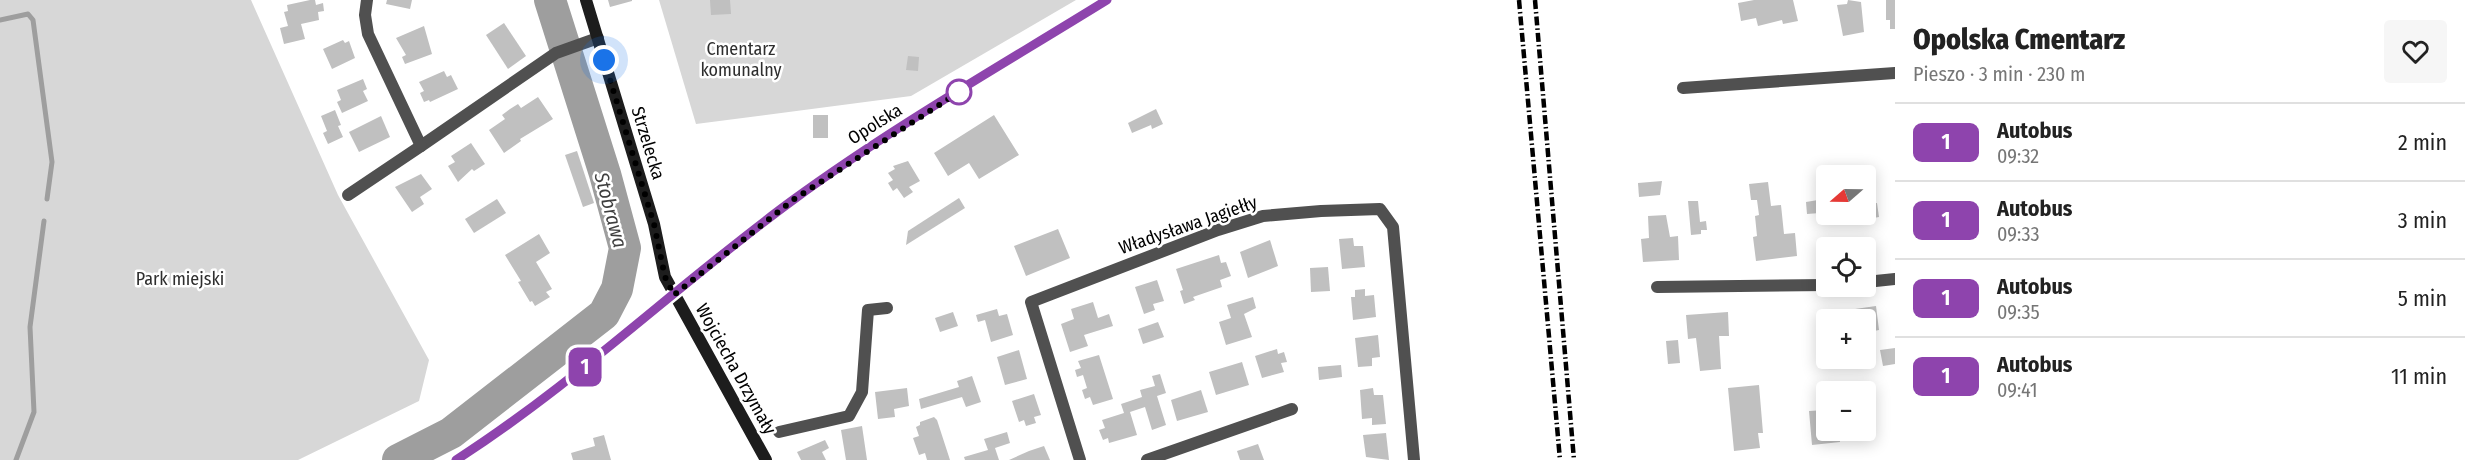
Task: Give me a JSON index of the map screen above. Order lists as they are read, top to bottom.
{
  "streets": {
    "main road": ["Opolska", "Strzelecka", "Wojciecha Drzymały"],
    "street": ["Władysława Jagiełły"]
  },
  "crossings": [
    ["Opolska", "Strzelecka"],
    ["Opolska", "Wojciecha Drzymały"],
    ["Strzelecka", "Wojciecha Drzymały"]
  ],
  "water": ["Stobrawa"],
  "parks": ["Cmentarz komunalny", "Park miejski"],
  "lines": ["bus line 1"],
  "north": "left",
  "page": {
    "on_map": "1",
    "heading": ["Opolska Cmentarz", "Pieszo · 3 min · 230 m"],
    "list": [
      {
        "mark": "1",
        "name": "Autobus",
        "note": "09:32",
        "value": "2 min"
      },
      {
        "mark": "1",
        "name": "Autobus",
        "note": "09:33",
        "value": "3 min"
      },
      {
        "mark": "1",
        "name": "Autobus",
        "note": "09:35",
        "value": "5 min"
      },
      {
        "mark": "1",
        "name": "Autobus",
        "note": "09:41",
        "value": "11 min"
      }
    ],
    "map_buttons": ["+", "−"]
  }
}
